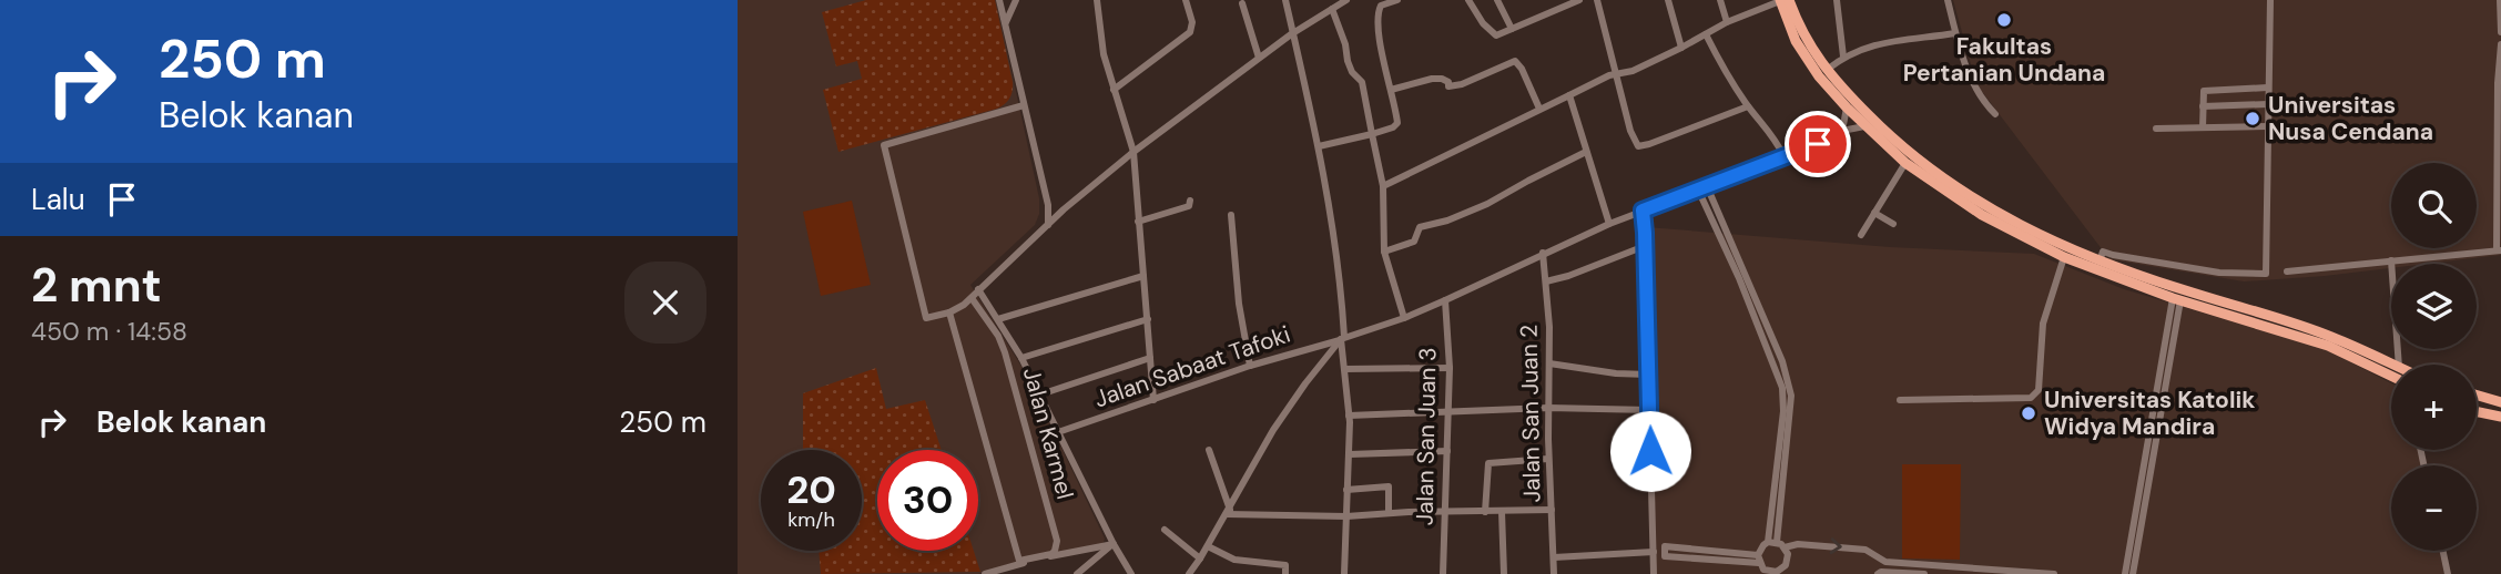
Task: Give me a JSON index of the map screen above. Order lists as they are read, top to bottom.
{
  "streets": {
    "street": [
      "Jalan Sabaat Tafoki",
      "Jalan San Juan 2",
      "Jalan Karmel",
      "Jalan San Juan 3"
    ]
  },
  "crossings": [
    ["Jalan Sabaat Tafoki", "Jalan San Juan 2"],
    ["Jalan Sabaat Tafoki", "Jalan San Juan 3"]
  ],
  "places": ["Fakultas Pertanian Undana", "Universitas Nusa Cendana", "Universitas Katolik Widya Mandira"],
  "page": {
    "turn": ["250 m", "Belok kanan"],
    "then": "Lalu",
    "map_buttons": ["+", "−"],
    "heading": ["2 mnt", "450 m · 14:58"],
    "list": [
      {
        "name": "Belok kanan",
        "value": "250 m"
      }
    ],
    "speed": "20 km/h",
    "limit": "30"
  }
}
